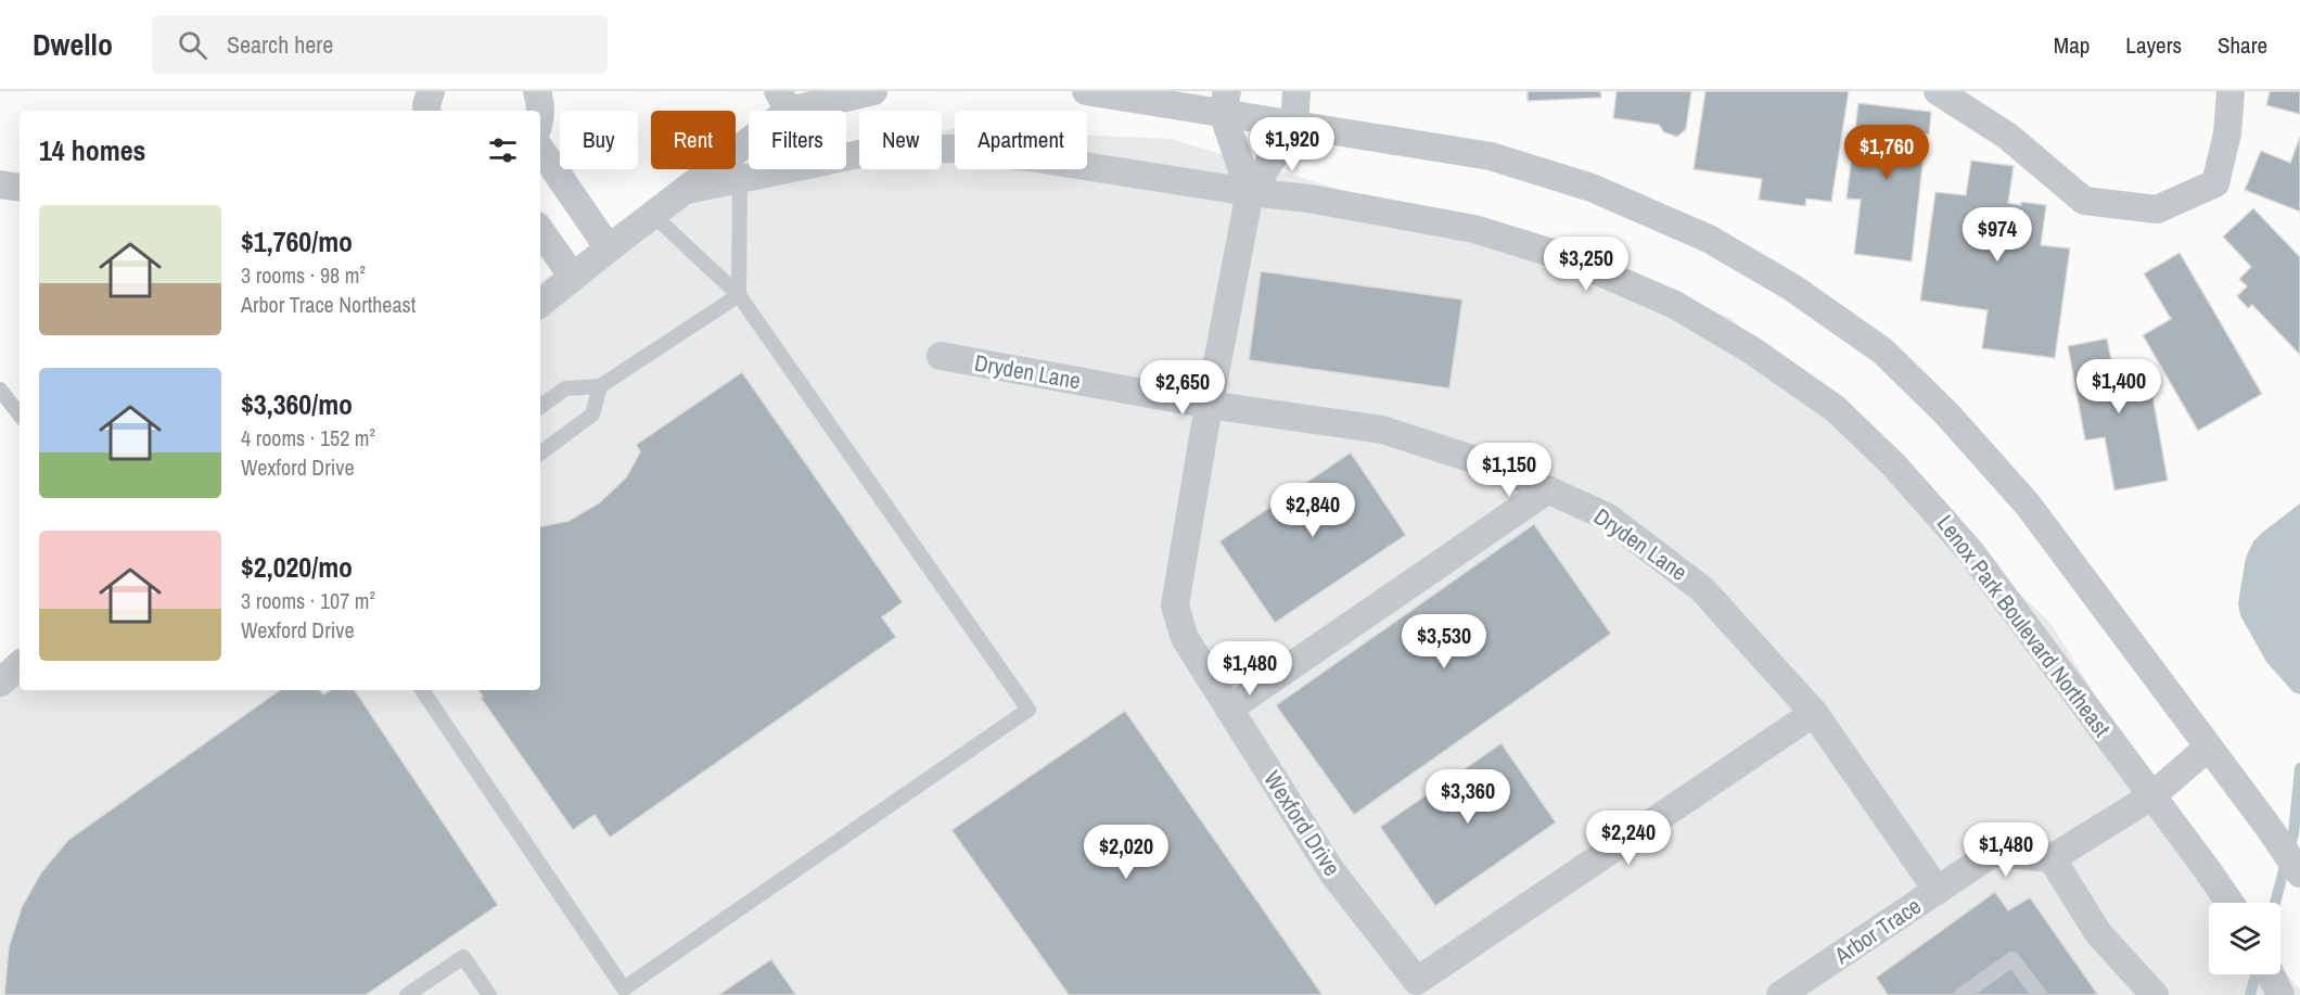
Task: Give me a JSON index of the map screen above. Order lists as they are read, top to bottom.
{
  "streets": {
    "street": [
      "Dryden Lane",
      "Lenox Park Boulevard Northeast",
      "Wexford Drive",
      "Arbor Trace"
    ]
  },
  "crossings": [
    ["Dryden Lane", "Wexford Drive"],
    ["Dryden Lane", "Arbor Trace"],
    ["Lenox Park Boulevard Northeast", "Wexford Drive"]
  ],
  "page": {
    "header": "Dwello",
    "search": "Search here",
    "nav": ["Map", "Layers", "Share"],
    "chip": [
      "Buy",
      "Rent",
      "Filters",
      "New",
      "Apartment"
    ],
    "heading": "14 homes",
    "price": [
      "$1,920",
      "$1,760",
      "$974",
      "$3,250",
      "$1,400",
      "$2,650",
      "$1,150",
      "$2,840",
      "$3,530",
      "$1,480",
      "$3,360",
      "$2,240",
      "$1,480",
      "$2,020"
    ],
    "list": [
      {
        "name": "$1,760/mo",
        "note": "3 rooms · 98 m² · Arbor Trace Northeast"
      },
      {
        "name": "$3,360/mo",
        "note": "4 rooms · 152 m² · Wexford Drive"
      },
      {
        "name": "$2,020/mo",
        "note": "3 rooms · 107 m² · Wexford Drive"
      }
    ]
  }
}
